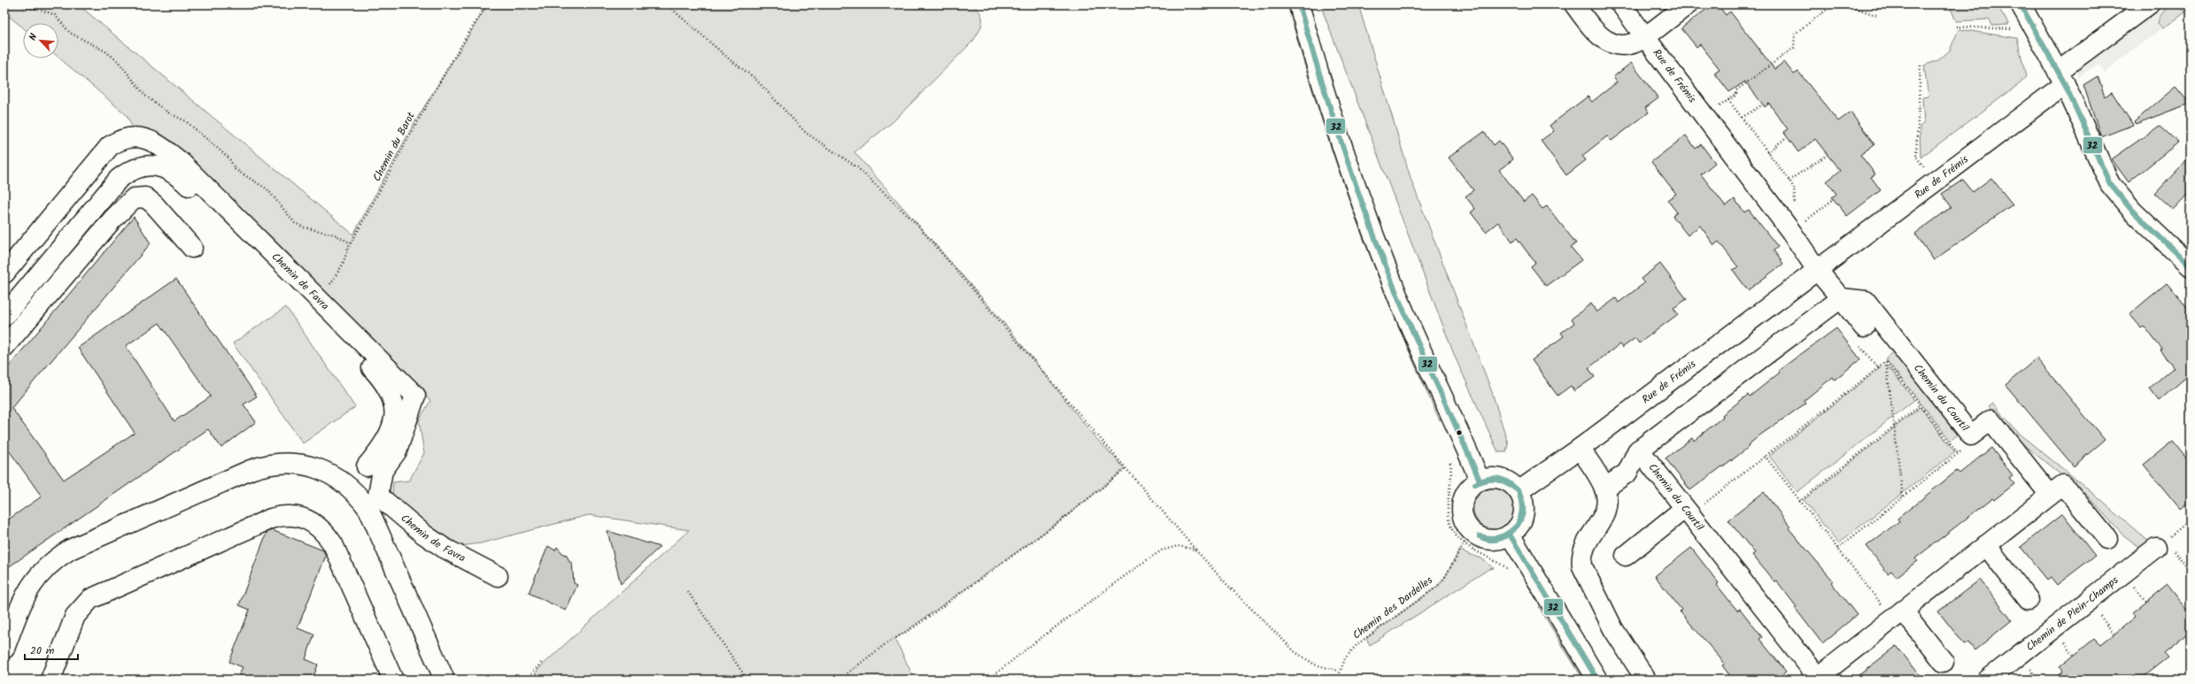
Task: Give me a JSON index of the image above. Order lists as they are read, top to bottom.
{
  "streets": {
    "street": [
      "Rue de Frémis",
      "Chemin de Favra",
      "Chemin du Courtil",
      "Chemin de Plein-Champs"
    ],
    "path": ["Chemin du Barot", "Chemin des Dardelles"]
  },
  "crossings": [
    ["Rue de Frémis", "Chemin du Courtil"],
    ["Rue de Frémis", "Chemin des Dardelles"],
    ["Chemin du Barot", "Chemin de Favra"]
  ],
  "lines": ["transit line 32"],
  "scale_bar": "20 m",
  "north": "top left"
}
